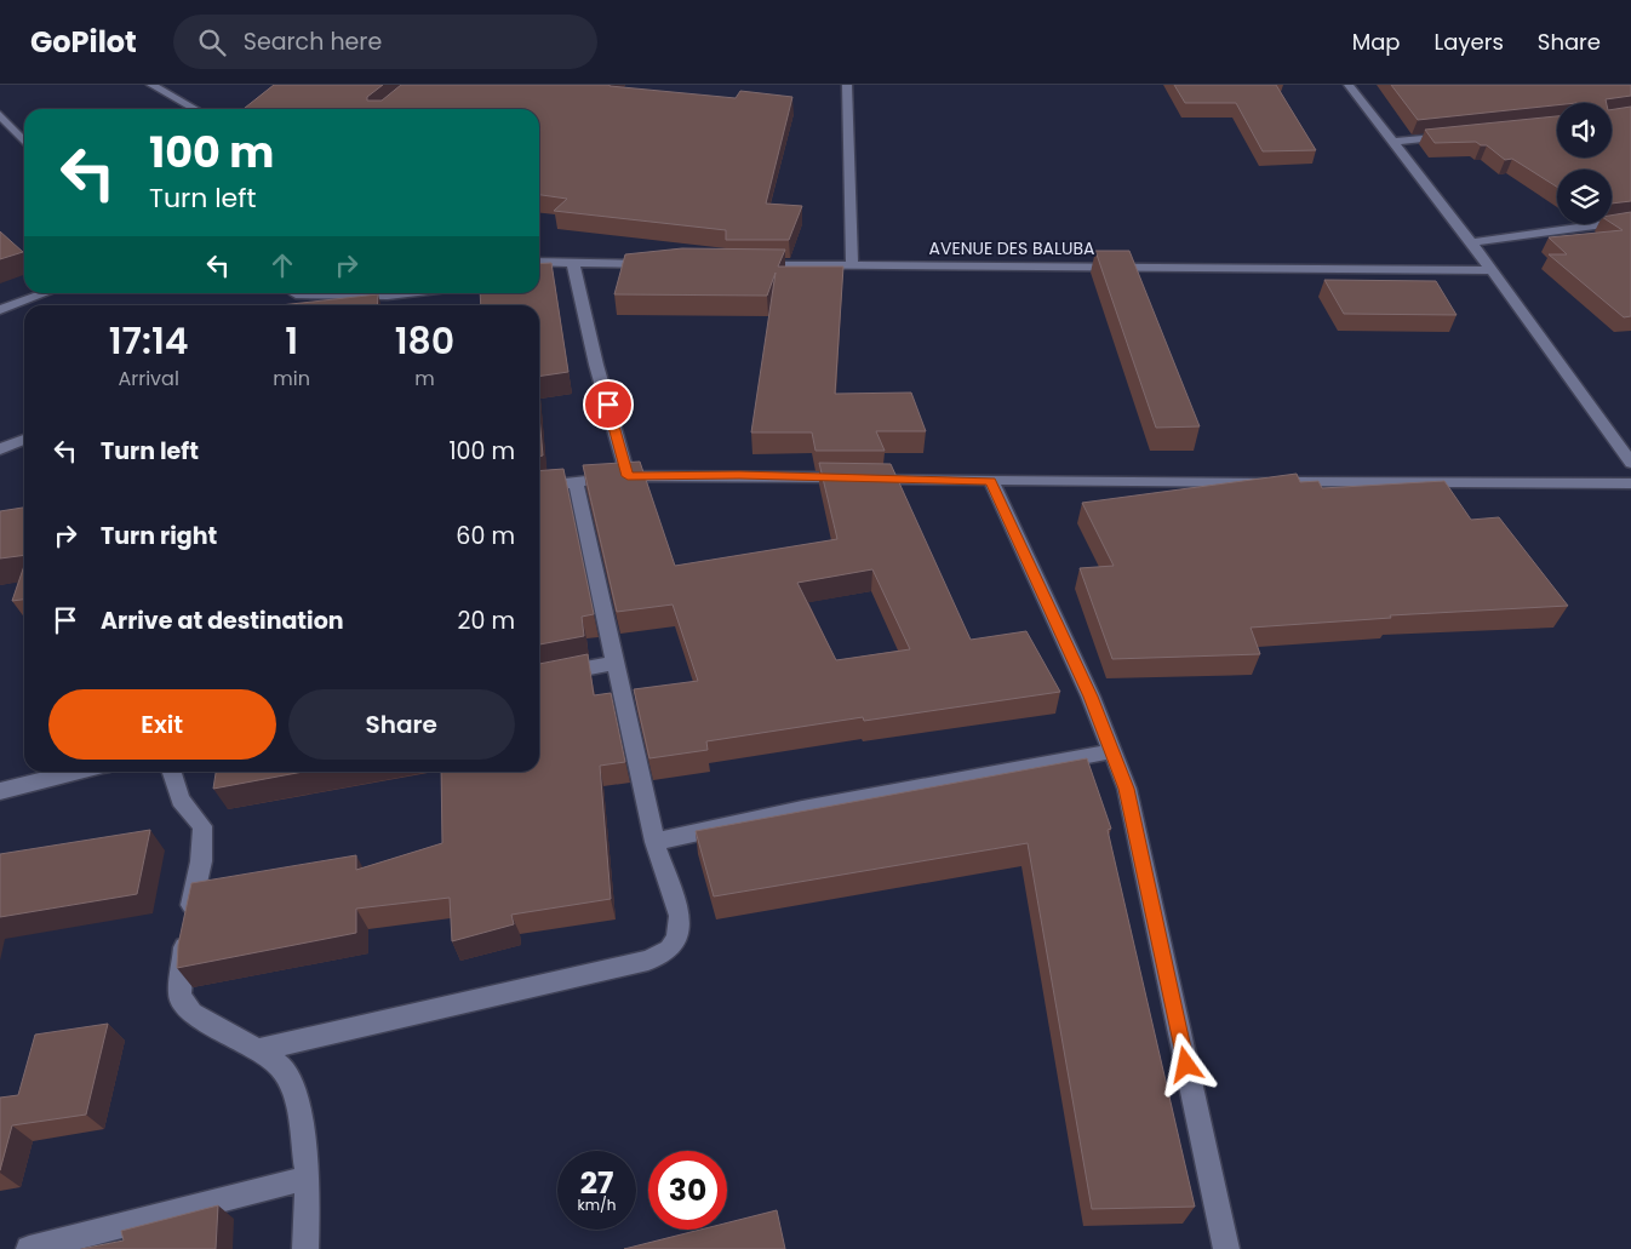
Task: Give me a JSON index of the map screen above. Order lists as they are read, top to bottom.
{
  "streets": {
    "street": ["AVENUE DES BALUBA"]
  },
  "page": {
    "header": "GoPilot",
    "search": "Search here",
    "nav": ["Map", "Layers", "Share"],
    "turn": ["100 m", "Turn left"],
    "eta": [
      "17:14",
      "Arrival",
      "1",
      "min",
      "180",
      "m"
    ],
    "list": [
      {
        "name": "Turn left",
        "value": "100 m"
      },
      {
        "name": "Turn right",
        "value": "60 m"
      },
      {
        "name": "Arrive at destination",
        "value": "20 m"
      }
    ],
    "buttons": ["Exit", "Share"],
    "speed": "27 km/h",
    "limit": "30"
  }
}
